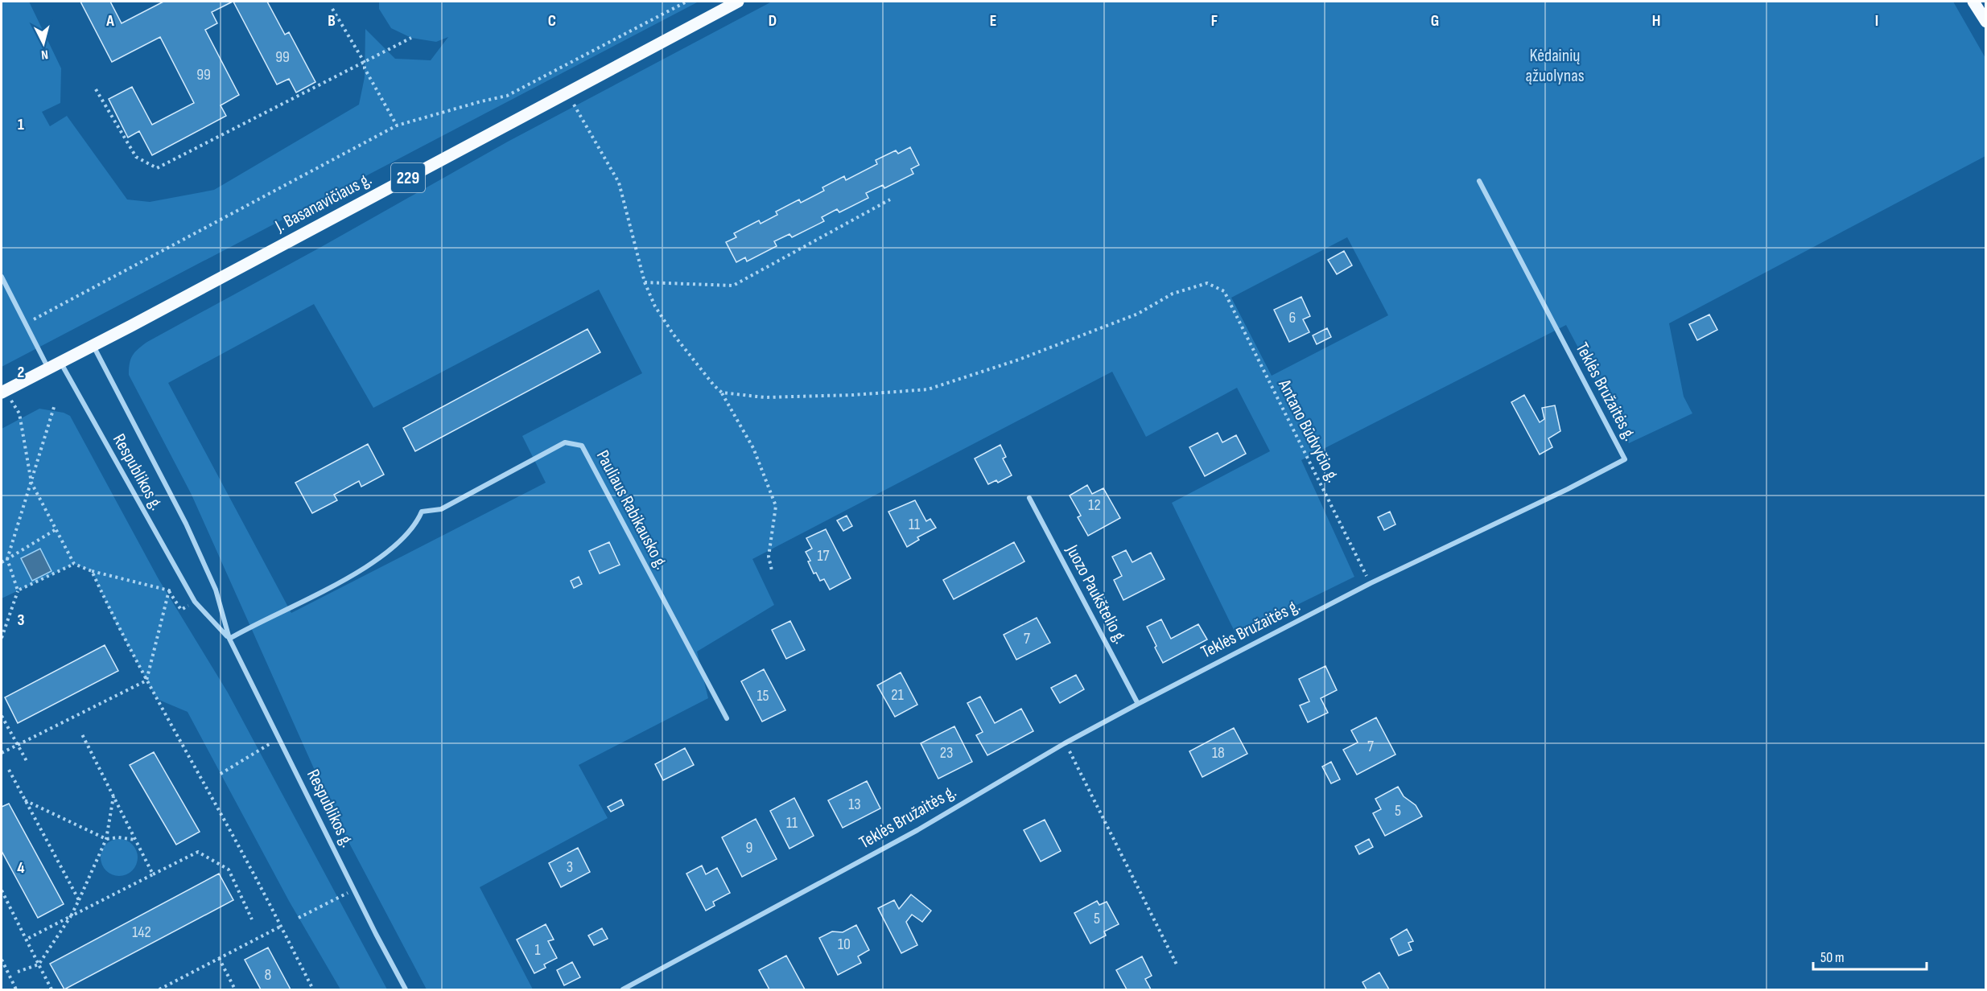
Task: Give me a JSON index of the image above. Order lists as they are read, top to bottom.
{
  "streets": {
    "main road": ["229", "J. Basanavičiaus g."],
    "street": [
      "Teklės Bružaitės g.",
      "Respublikos g.",
      "Pauliaus Rabikausko g.",
      "Juozo Paukštelio g."
    ],
    "path": ["Antano Būdvyčio g."]
  },
  "crossings": [
    ["J. Basanavičiaus g.", "Respublikos g."],
    ["Teklės Bružaitės g.", "Antano Būdvyčio g."],
    ["Teklės Bružaitės g.", "Juozo Paukštelio g."],
    ["Respublikos g.", "Pauliaus Rabikausko g."]
  ],
  "parks": ["Kėdainių ąžuolynas"],
  "house_numbers": [
    "99",
    "99",
    "6",
    "12",
    "11",
    "17",
    "7",
    "21",
    "15",
    "7",
    "23",
    "18",
    "13",
    "5",
    "11",
    "9",
    "3",
    "5",
    "142",
    "10",
    "1",
    "8"
  ],
  "scale_bar": "50 m",
  "north": "bottom",
  "grid": {
    "columns": [
      "A",
      "B",
      "C",
      "D",
      "E",
      "F",
      "G",
      "H",
      "I"
    ],
    "rows": [
      "1",
      "2",
      "3",
      "4"
    ]
  }
}
